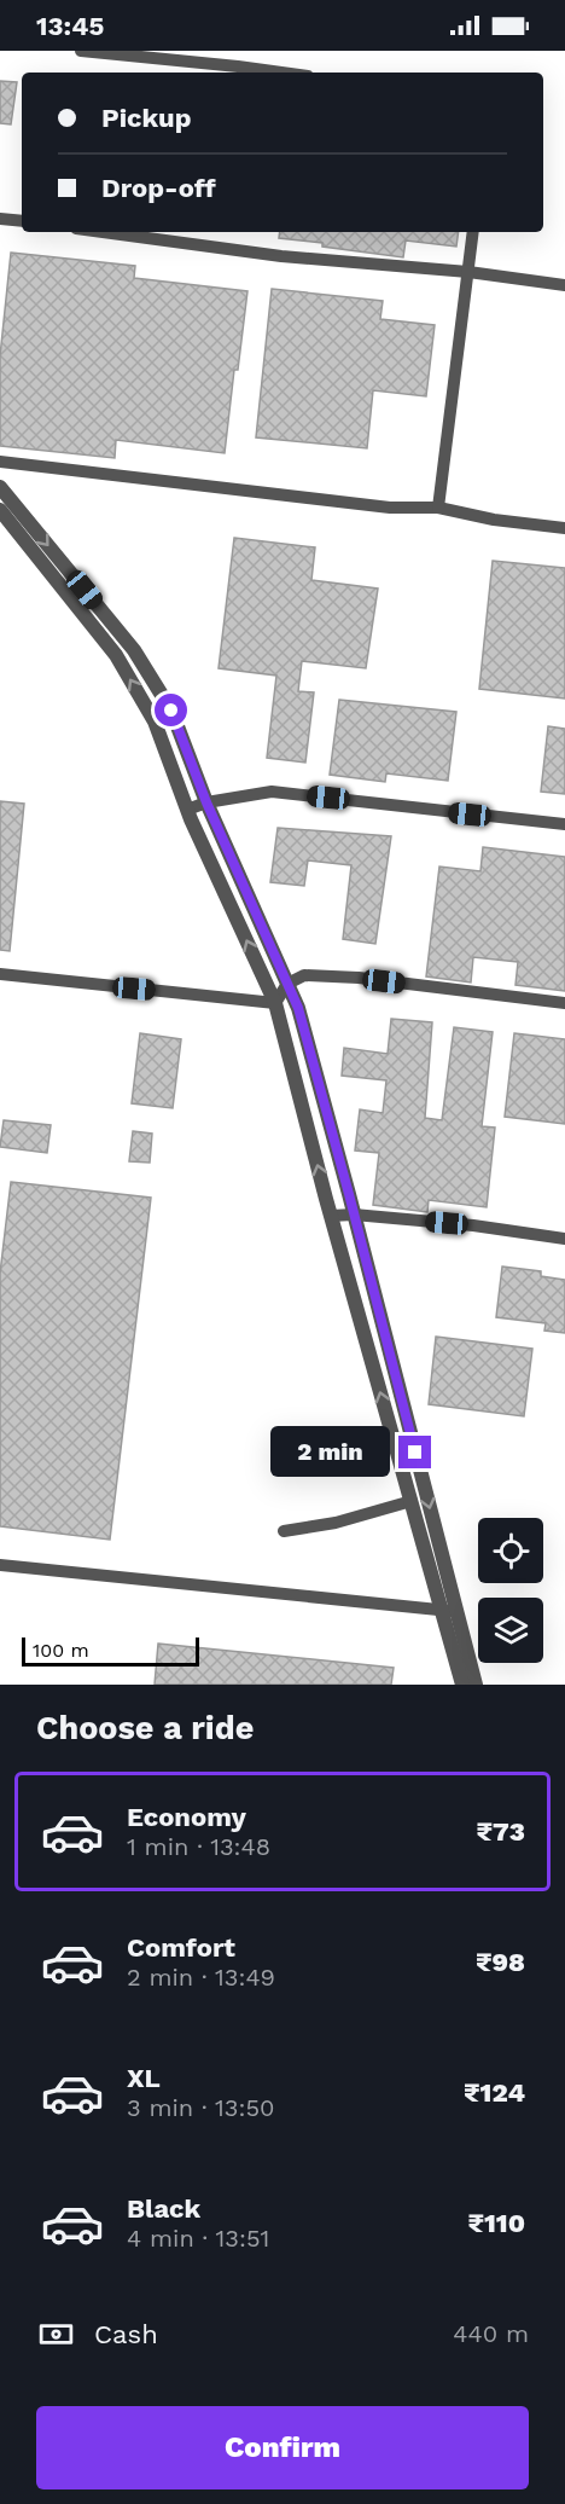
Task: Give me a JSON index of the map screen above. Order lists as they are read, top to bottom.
{
  "scale_bar": "100 m",
  "page": {
    "status": "13:45",
    "banner": ["Pickup", "Drop-off"],
    "bubble": "2 min",
    "scale": "100 m",
    "heading": "Choose a ride",
    "list": [
      {
        "name": "Economy",
        "note": "1 min · 13:48",
        "value": "₹73"
      },
      {
        "name": "Comfort",
        "note": "2 min · 13:49",
        "value": "₹98"
      },
      {
        "name": "XL",
        "note": "3 min · 13:50",
        "value": "₹124"
      },
      {
        "name": "Black",
        "note": "4 min · 13:51",
        "value": "₹110"
      }
    ],
    "pay": ["Cash", "440 m"],
    "buttons": "Confirm"
  }
}
